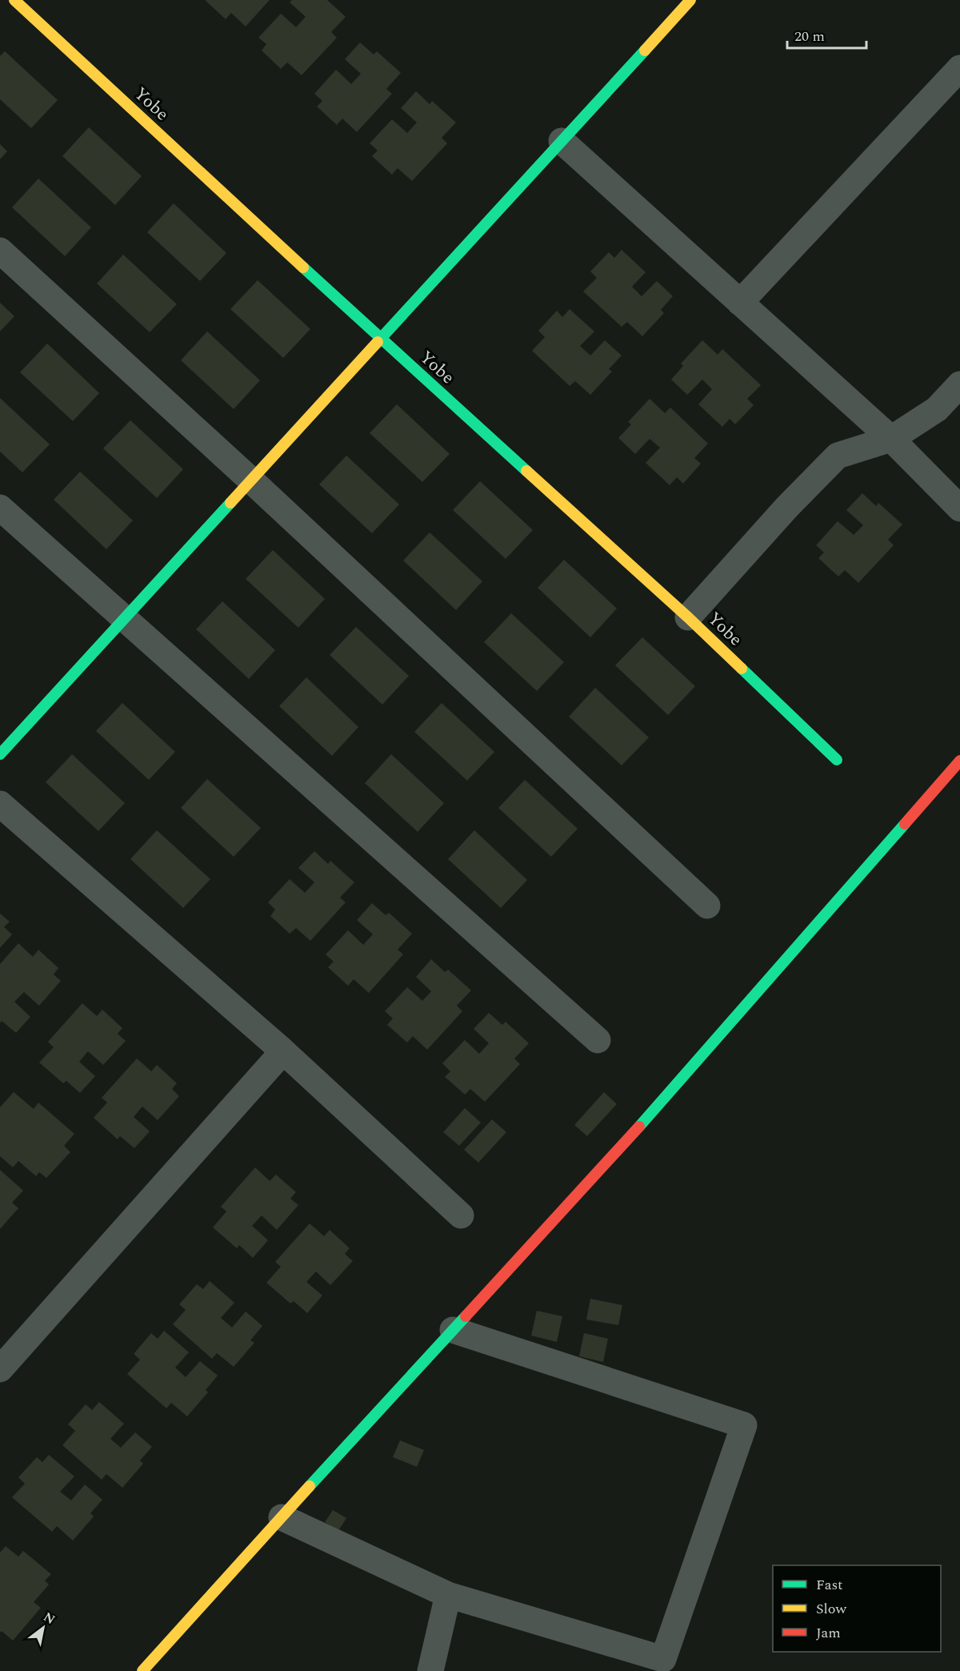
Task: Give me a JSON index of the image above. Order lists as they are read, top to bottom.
{
  "streets": {
    "street": ["Yobe"]
  },
  "legend": ["Fast", "Slow", "Jam"],
  "scale_bar": "20 m",
  "north": "top right"
}
